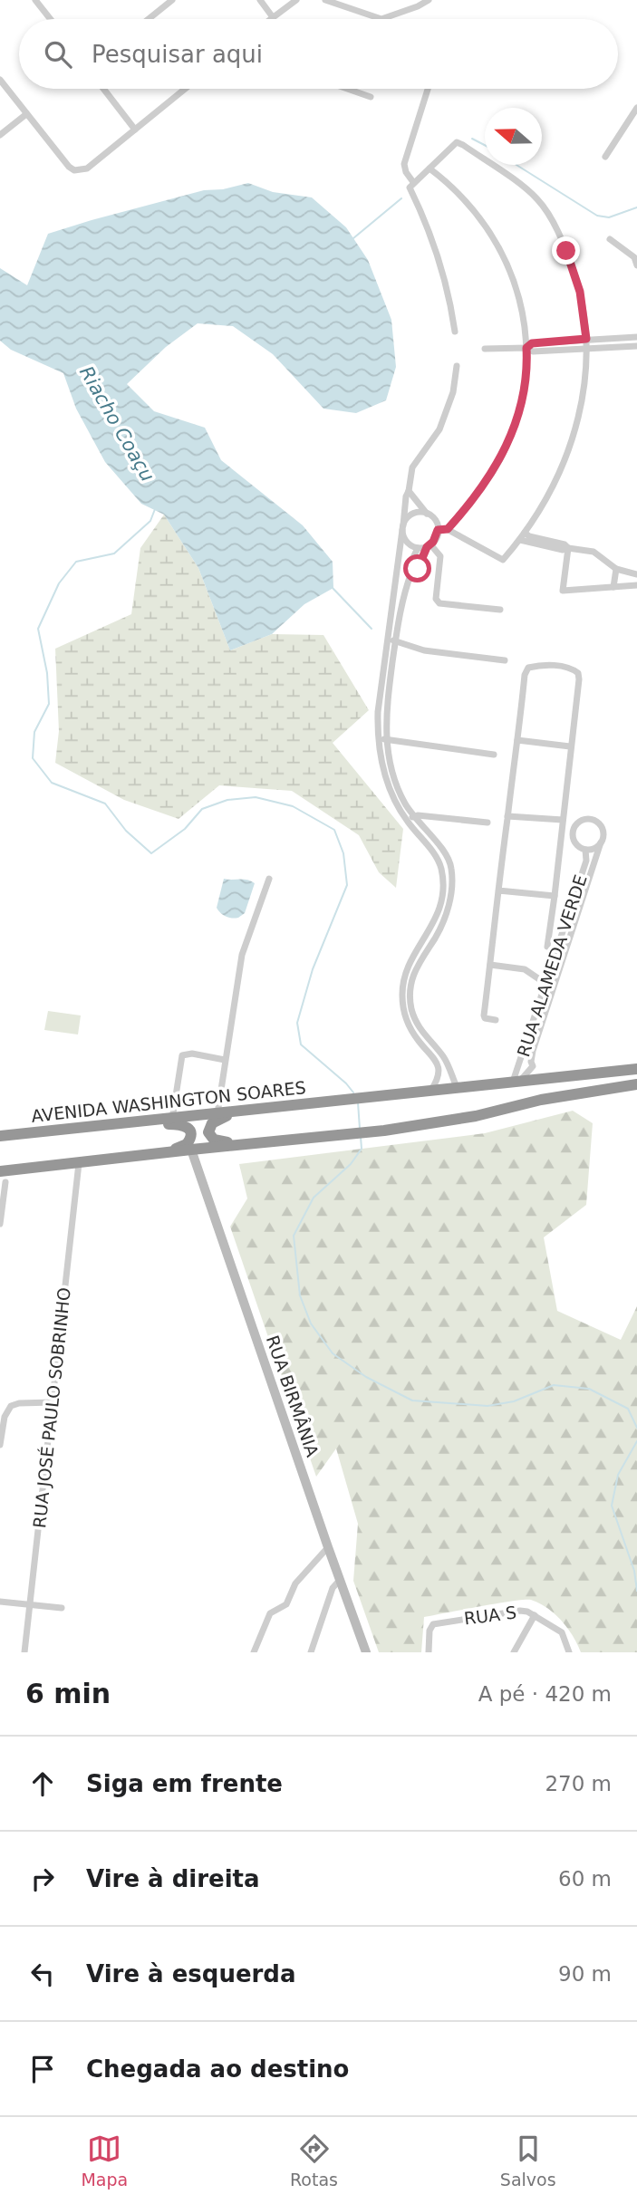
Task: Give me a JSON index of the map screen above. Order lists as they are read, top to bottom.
{
  "streets": {
    "highway": ["AVENIDA WASHINGTON SOARES"],
    "street": [
      "RUA ALAMEDA VERDE",
      "RUA BIRMÂNIA",
      "RUA JOSÉ PAULO SOBRINHO",
      "RUA S"
    ]
  },
  "crossings": [
    ["RUA ALAMEDA VERDE", "AVENIDA WASHINGTON SOARES"]
  ],
  "water": ["Riacho Coaçu"],
  "north": "left",
  "page": {
    "search": "Pesquisar aqui",
    "heading": ["6 min", "A pé · 420 m"],
    "list": [
      ["Siga em frente", "270 m"],
      ["Vire à direita", "60 m"],
      ["Vire à esquerda", "90 m"],
      "Chegada ao destino"
    ],
    "nav": ["Mapa", "Rotas", "Salvos"]
  }
}
